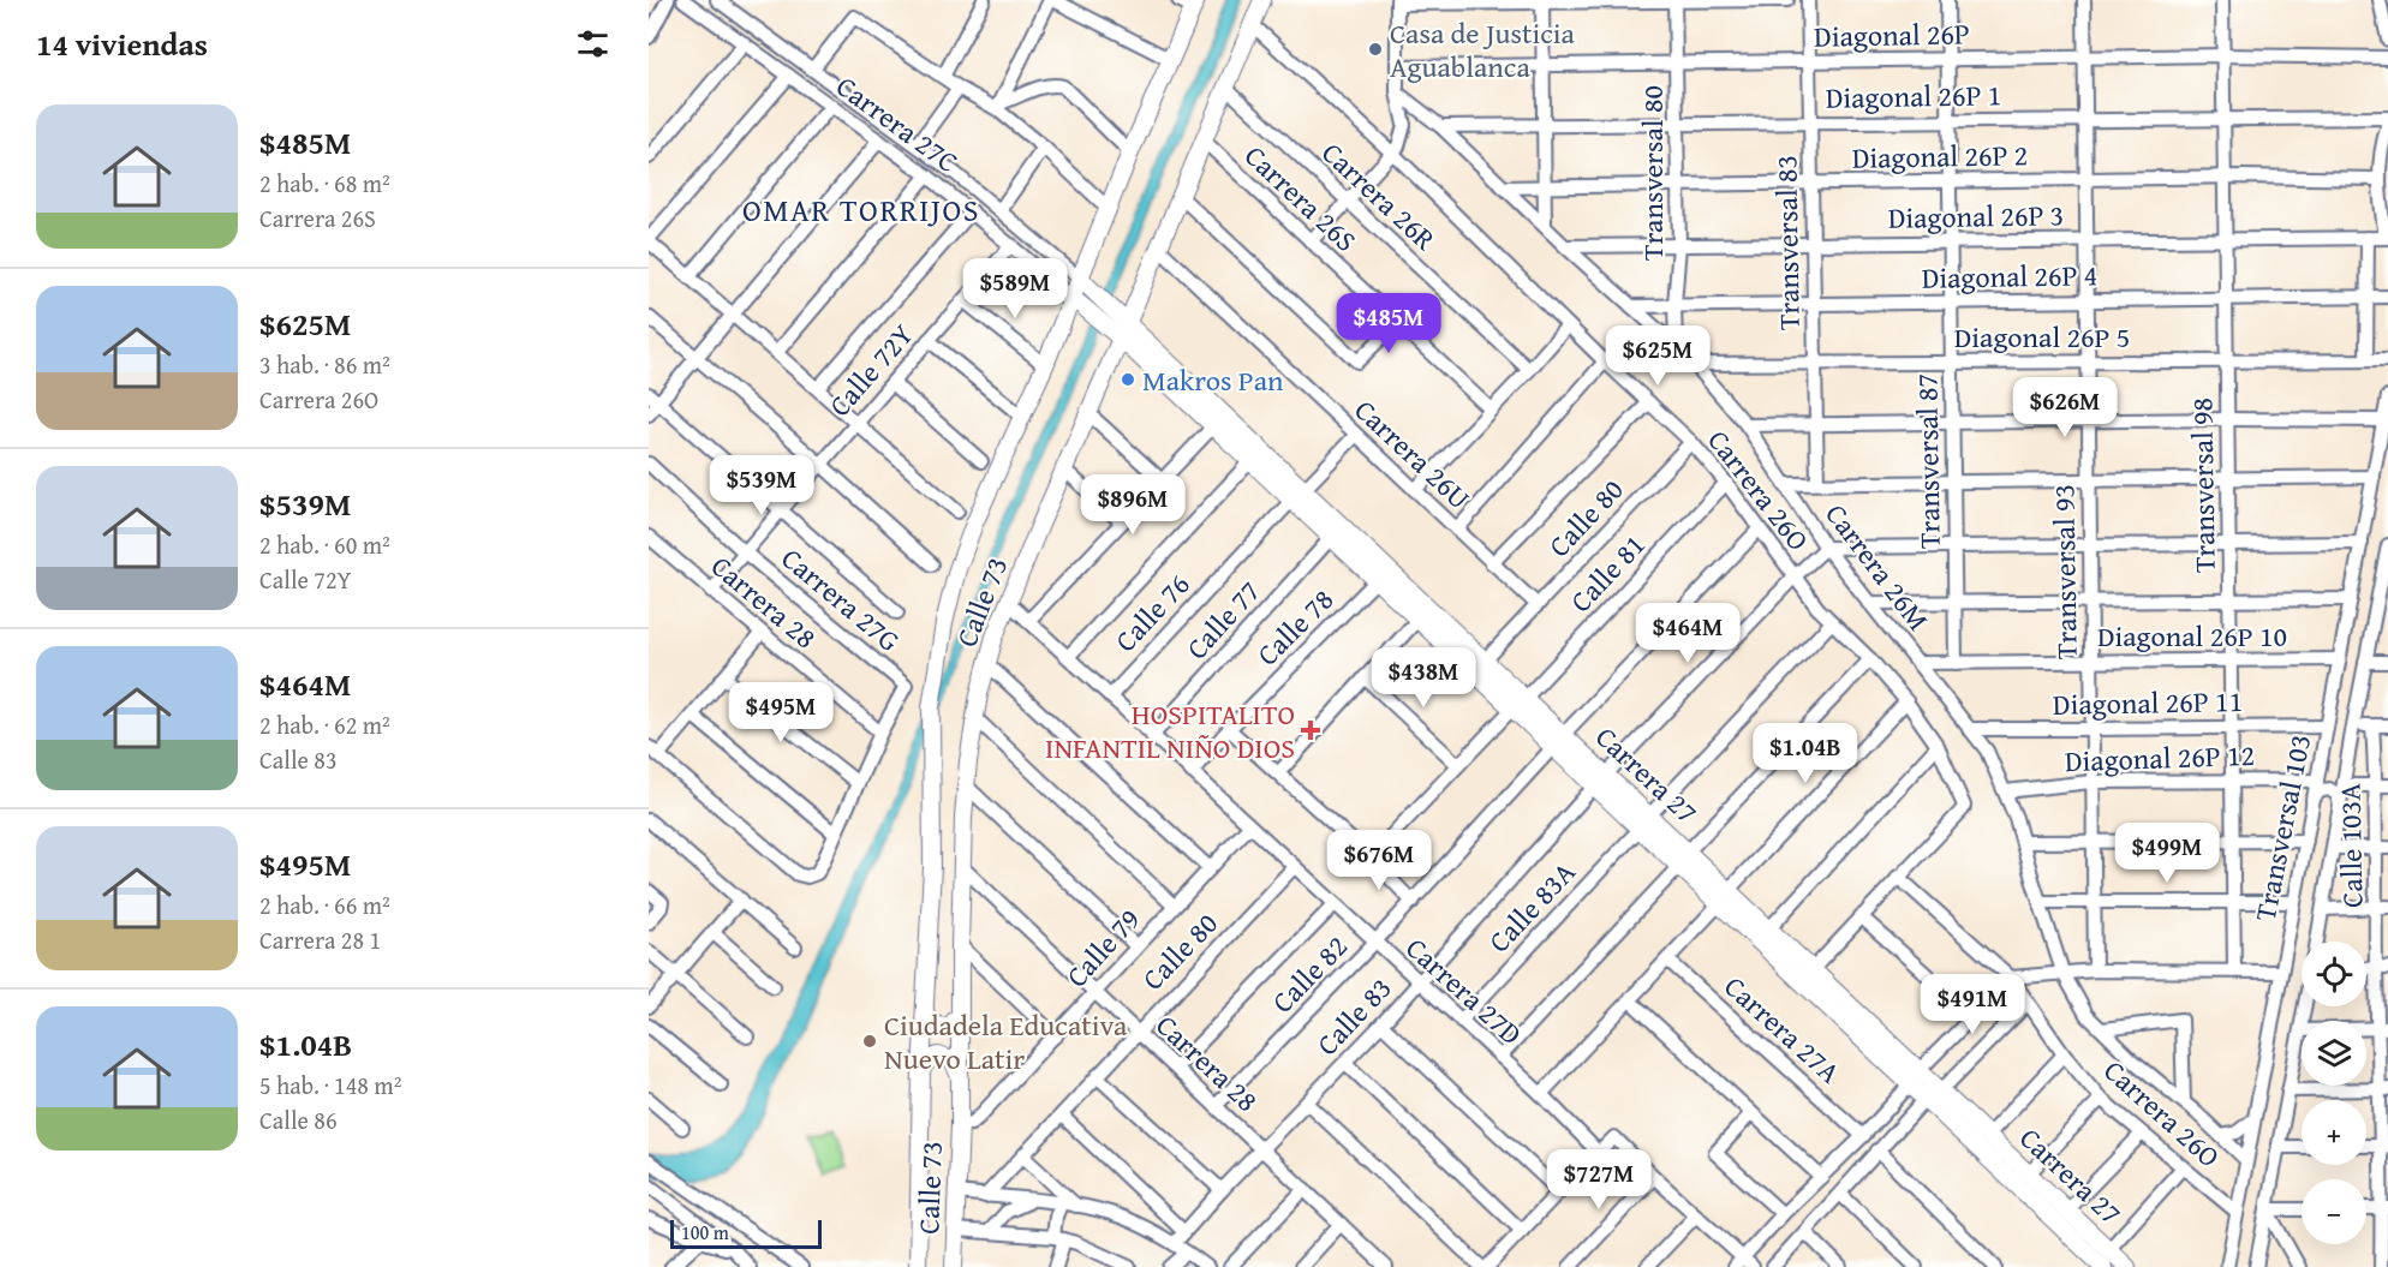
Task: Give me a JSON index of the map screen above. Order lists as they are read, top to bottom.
{
  "streets": {
    "main road": ["Calle 73", "Carrera 27"],
    "street": [
      "Diagonal 26P",
      "Diagonal 26P 1",
      "Carrera 27C",
      "Diagonal 26P 2",
      "Transversal 80",
      "Carrera 26R",
      "Carrera 26S",
      "Diagonal 26P 3",
      "Transversal 83",
      "Diagonal 26P 4",
      "Diagonal 26P 5",
      "Calle 72Y",
      "Carrera 26U",
      "Transversal 87",
      "Transversal 98",
      "Carrera 26O",
      "Calle 80",
      "Carrera 26M",
      "Transversal 93",
      "Calle 81",
      "Carrera 27G",
      "Carrera 28",
      "Calle 76",
      "Calle 77",
      "Calle 78",
      "Diagonal 26P 10",
      "Diagonal 26P 11",
      "Diagonal 26P 12",
      "Transversal 103",
      "Calle 103A",
      "Calle 83A",
      "Calle 79",
      "Calle 82",
      "Carrera 27D",
      "Calle 83",
      "Carrera 27A"
    ]
  },
  "crossings": [
    ["Diagonal 26P", "Transversal 80"],
    ["Diagonal 26P", "Transversal 83"],
    ["Diagonal 26P", "Transversal 87"],
    ["Diagonal 26P", "Transversal 98"],
    ["Diagonal 26P", "Transversal 93"],
    ["Diagonal 26P 1", "Transversal 80"],
    ["Diagonal 26P 1", "Transversal 83"],
    ["Diagonal 26P 1", "Transversal 87"],
    ["Diagonal 26P 1", "Transversal 98"],
    ["Diagonal 26P 1", "Carrera 26M"],
    ["Diagonal 26P 1", "Transversal 93"],
    ["Carrera 27C", "Calle 72Y"],
    ["Carrera 27C", "Calle 73"],
    ["Diagonal 26P 2", "Transversal 80"],
    ["Diagonal 26P 2", "Transversal 83"],
    ["Diagonal 26P 2", "Transversal 87"],
    ["Diagonal 26P 2", "Transversal 98"],
    ["Diagonal 26P 2", "Carrera 26M"],
    ["Diagonal 26P 2", "Transversal 93"],
    ["Transversal 80", "Diagonal 26P 3"],
    ["Transversal 80", "Diagonal 26P 4"],
    ["Transversal 80", "Carrera 26M"],
    ["Carrera 26R", "Calle 73"],
    ["Carrera 26S", "Calle 73"],
    ["Diagonal 26P 3", "Transversal 83"],
    ["Diagonal 26P 3", "Transversal 87"],
    ["Diagonal 26P 3", "Transversal 98"],
    ["Diagonal 26P 3", "Carrera 26M"],
    ["Diagonal 26P 3", "Transversal 93"],
    ["Transversal 83", "Diagonal 26P 4"],
    ["Transversal 83", "Diagonal 26P 5"],
    ["Diagonal 26P 4", "Transversal 87"],
    ["Diagonal 26P 4", "Transversal 98"],
    ["Diagonal 26P 4", "Carrera 26M"],
    ["Diagonal 26P 4", "Transversal 93"],
    ["Diagonal 26P 5", "Transversal 87"],
    ["Diagonal 26P 5", "Transversal 98"],
    ["Diagonal 26P 5", "Carrera 26M"],
    ["Diagonal 26P 5", "Transversal 93"],
    ["Calle 72Y", "Carrera 27G"],
    ["Calle 72Y", "Carrera 28"],
    ["Carrera 26U", "Calle 80"],
    ["Carrera 26U", "Calle 73"],
    ["Transversal 87", "Diagonal 26P 10"],
    ["Transversal 98", "Diagonal 26P 10"],
    ["Transversal 98", "Diagonal 26P 11"],
    ["Transversal 98", "Diagonal 26P 12"],
    ["Carrera 26O", "Calle 80"],
    ["Carrera 26O", "Calle 81"],
    ["Carrera 26O", "Calle 73"],
    ["Carrera 26O", "Transversal 103"],
    ["Carrera 26O", "Calle 83A"],
    ["Carrera 26O", "Calle 82"],
    ["Carrera 26O", "Calle 83"],
    ["Calle 80", "Carrera 28"],
    ["Calle 80", "Carrera 27"],
    ["Calle 80", "Carrera 27D"],
    ["Carrera 26M", "Diagonal 26P 10"],
    ["Carrera 26M", "Diagonal 26P 11"],
    ["Carrera 26M", "Diagonal 26P 12"],
    ["Carrera 26M", "Transversal 103"],
    ["Carrera 26M", "Calle 83"],
    ["Transversal 93", "Diagonal 26P 10"],
    ["Transversal 93", "Diagonal 26P 11"],
    ["Transversal 93", "Diagonal 26P 12"],
    ["Calle 81", "Carrera 27"],
    ["Carrera 27G", "Carrera 28"],
    ["Carrera 28", "Calle 73"],
    ["Carrera 28", "Calle 79"],
    ["Carrera 28", "Calle 82"],
    ["Carrera 28", "Calle 83"],
    ["Calle 73", "Carrera 27"],
    ["Calle 73", "Calle 79"],
    ["Calle 73", "Carrera 27D"],
    ["Calle 76", "Carrera 27"],
    ["Calle 76", "Carrera 27D"],
    ["Calle 77", "Carrera 27"],
    ["Calle 77", "Carrera 27D"],
    ["Calle 78", "Carrera 27"],
    ["Calle 78", "Carrera 27D"],
    ["Diagonal 26P 10", "Transversal 103"],
    ["Diagonal 26P 11", "Transversal 103"],
    ["Diagonal 26P 12", "Transversal 103"],
    ["Carrera 27", "Calle 83A"],
    ["Carrera 27", "Calle 82"],
    ["Carrera 27", "Calle 83"],
    ["Calle 83A", "Carrera 27D"],
    ["Calle 79", "Carrera 27D"],
    ["Calle 82", "Carrera 27D"],
    ["Carrera 27D", "Calle 83"]
  ],
  "districts": ["OMAR TORRIJOS"],
  "places": {
    "other": ["Casa de Justicia Aguablanca", "Makros Pan", "Ciudadela Educativa Nuevo Latir"],
    "health": ["HOSPITALITO INFANTIL NIÑO DIOS"]
  },
  "scale_bar": "100 m",
  "page": {
    "heading": "14 viviendas",
    "list": [
      {
        "name": "$485M",
        "note": "2 hab. · 68 m² · Carrera 26S"
      },
      {
        "name": "$625M",
        "note": "3 hab. · 86 m² · Carrera 26O"
      },
      {
        "name": "$539M",
        "note": "2 hab. · 60 m² · Calle 72Y"
      },
      {
        "name": "$464M",
        "note": "2 hab. · 62 m² · Calle 83"
      },
      {
        "name": "$495M",
        "note": "2 hab. · 66 m² · Carrera 28 1"
      },
      {
        "name": "$1.04B",
        "note": "5 hab. · 148 m² · Calle 86"
      }
    ],
    "price": [
      "$589M",
      "$485M",
      "$625M",
      "$626M",
      "$539M",
      "$896M",
      "$464M",
      "$438M",
      "$495M",
      "$1.04B",
      "$499M",
      "$676M",
      "$491M",
      "$727M"
    ],
    "map_buttons": ["+", "−"],
    "scale": "100 m"
  }
}
